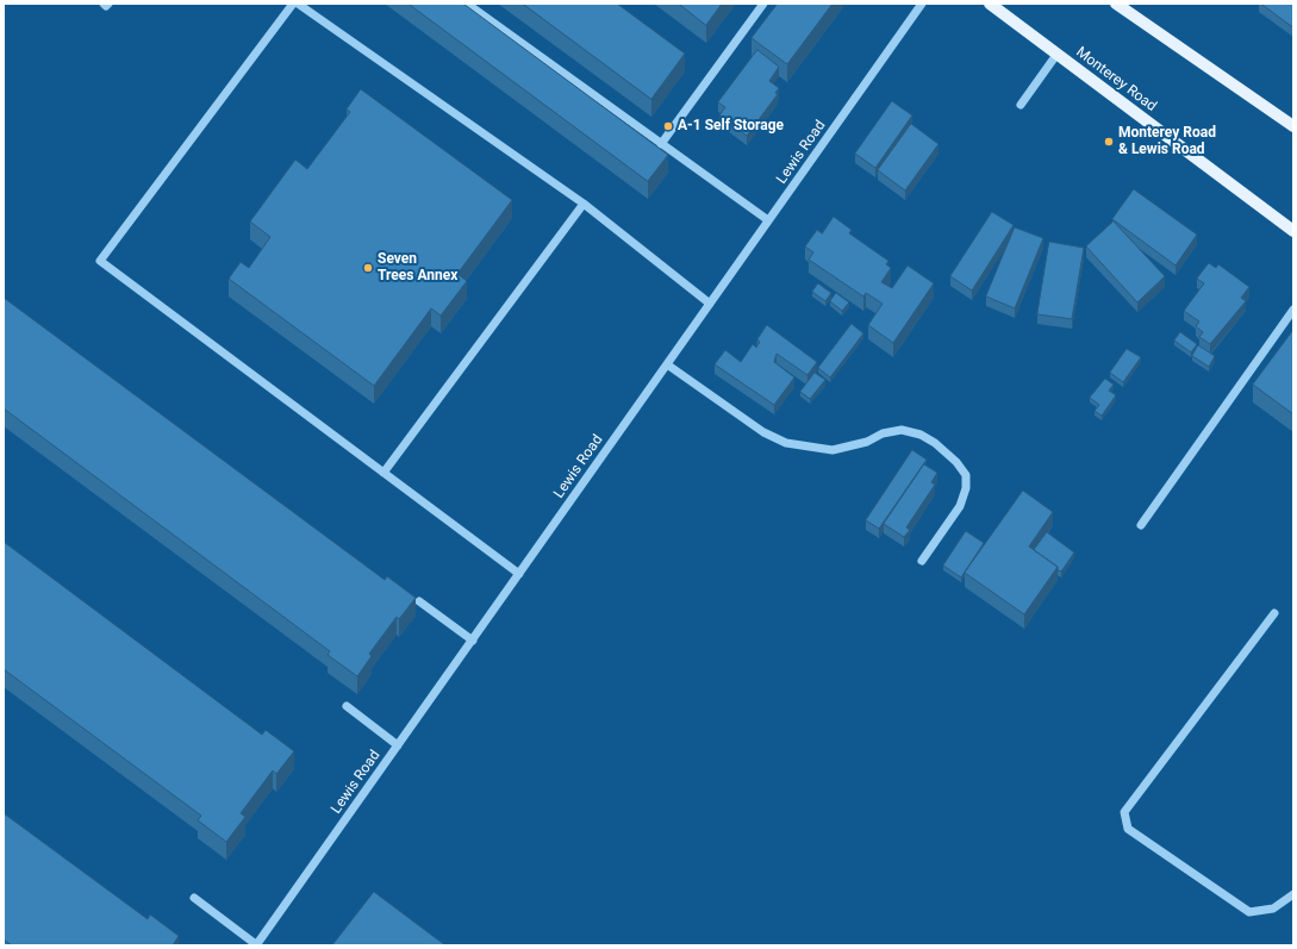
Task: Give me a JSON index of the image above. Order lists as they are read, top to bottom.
{
  "streets": {
    "main road": ["Monterey Road"],
    "street": ["Lewis Road"]
  },
  "places": ["A-1 Self Storage", "Monterey Road & Lewis Road", "Seven Trees Annex"]
}
